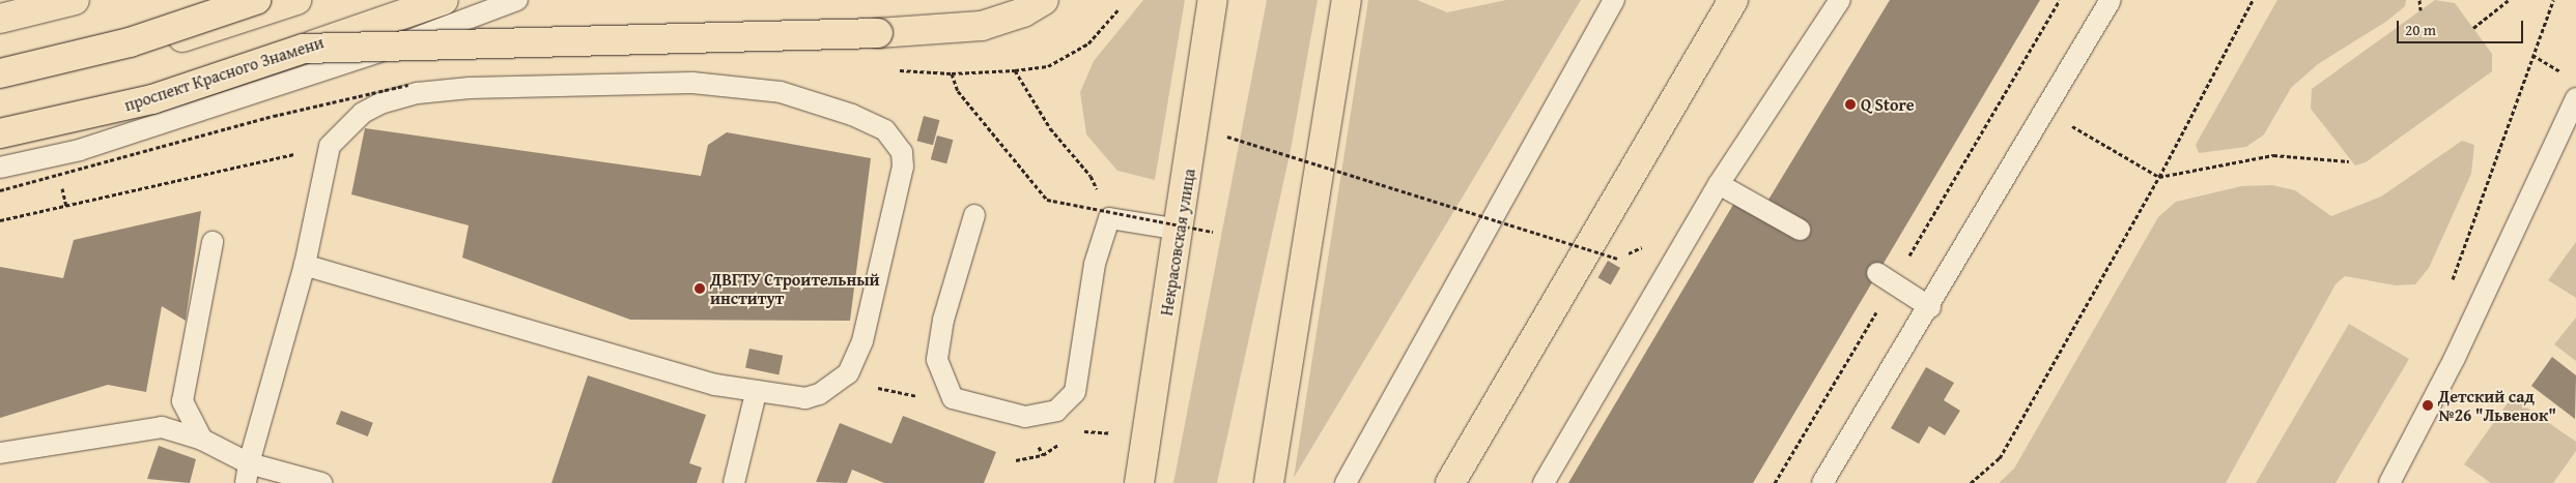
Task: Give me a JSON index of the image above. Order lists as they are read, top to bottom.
{
  "streets": {
    "main road": ["проспект Красного Знамени", "Некрасовская улица"]
  },
  "places": ["Q Store", "ДВГТУ Строительный институт", "Детский сад №26 \"Львенок\""],
  "scale_bar": "20 m"
}
